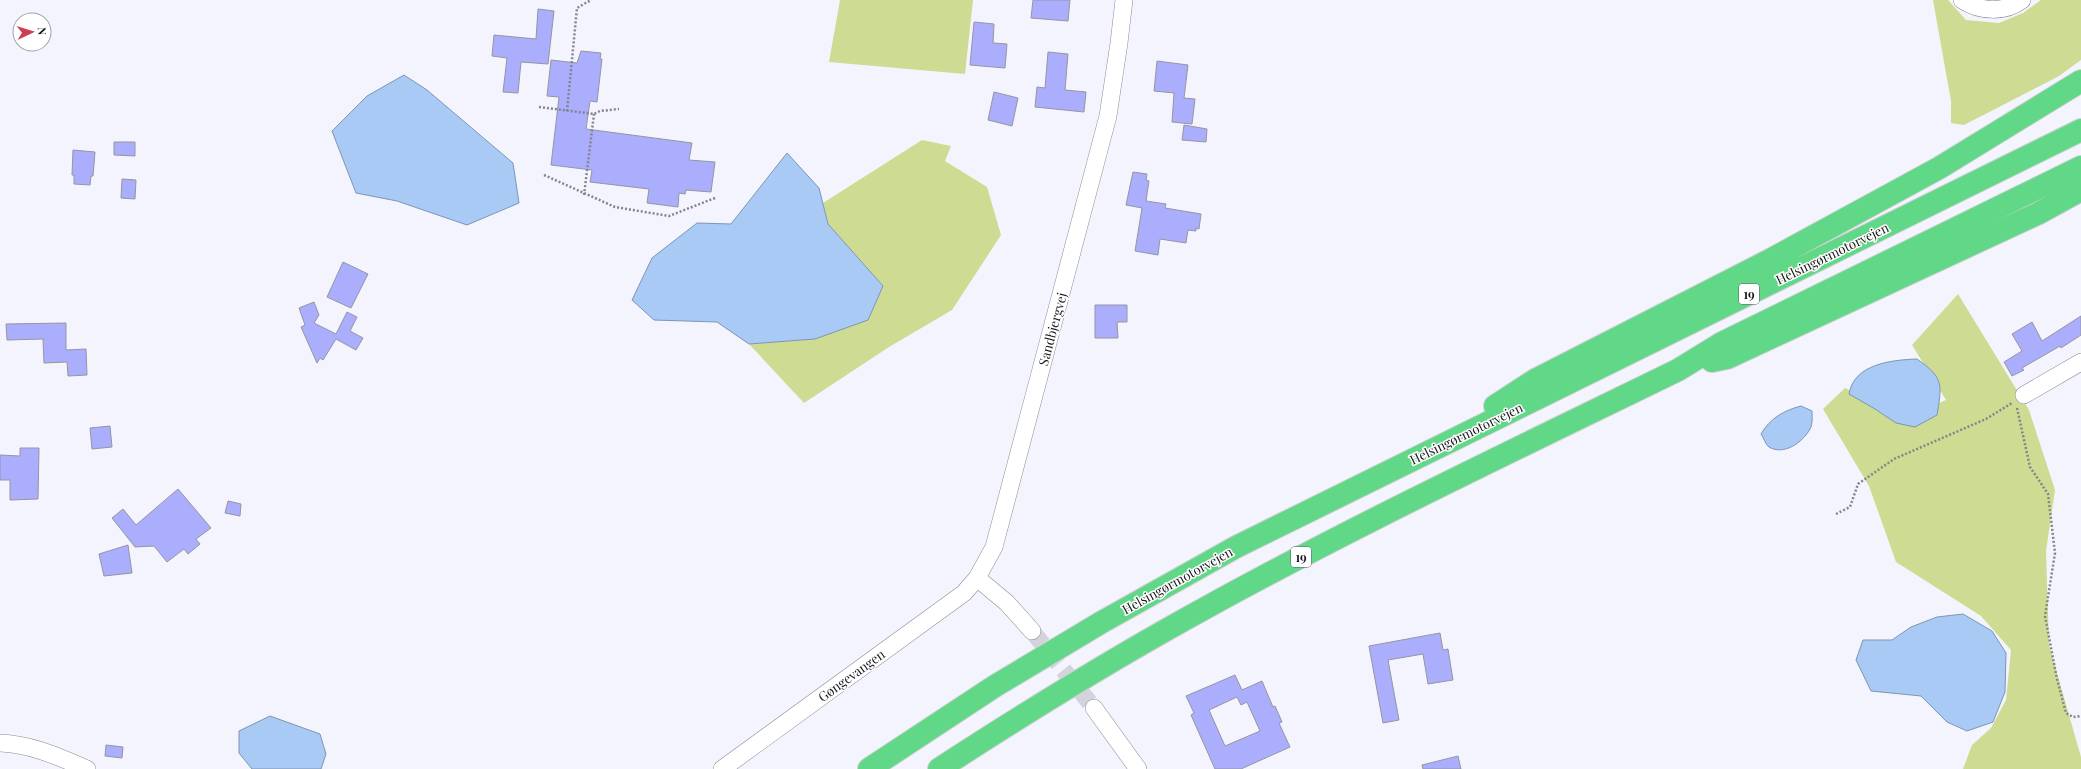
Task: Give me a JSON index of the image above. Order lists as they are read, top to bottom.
{
  "streets": {
    "highway": ["Helsingørmotorvejen", "19"],
    "street": ["Sandbjergvej", "Gøngevangen"]
  },
  "crossings": [
    ["Sandbjergvej", "Gøngevangen"]
  ],
  "north": "right"
}
